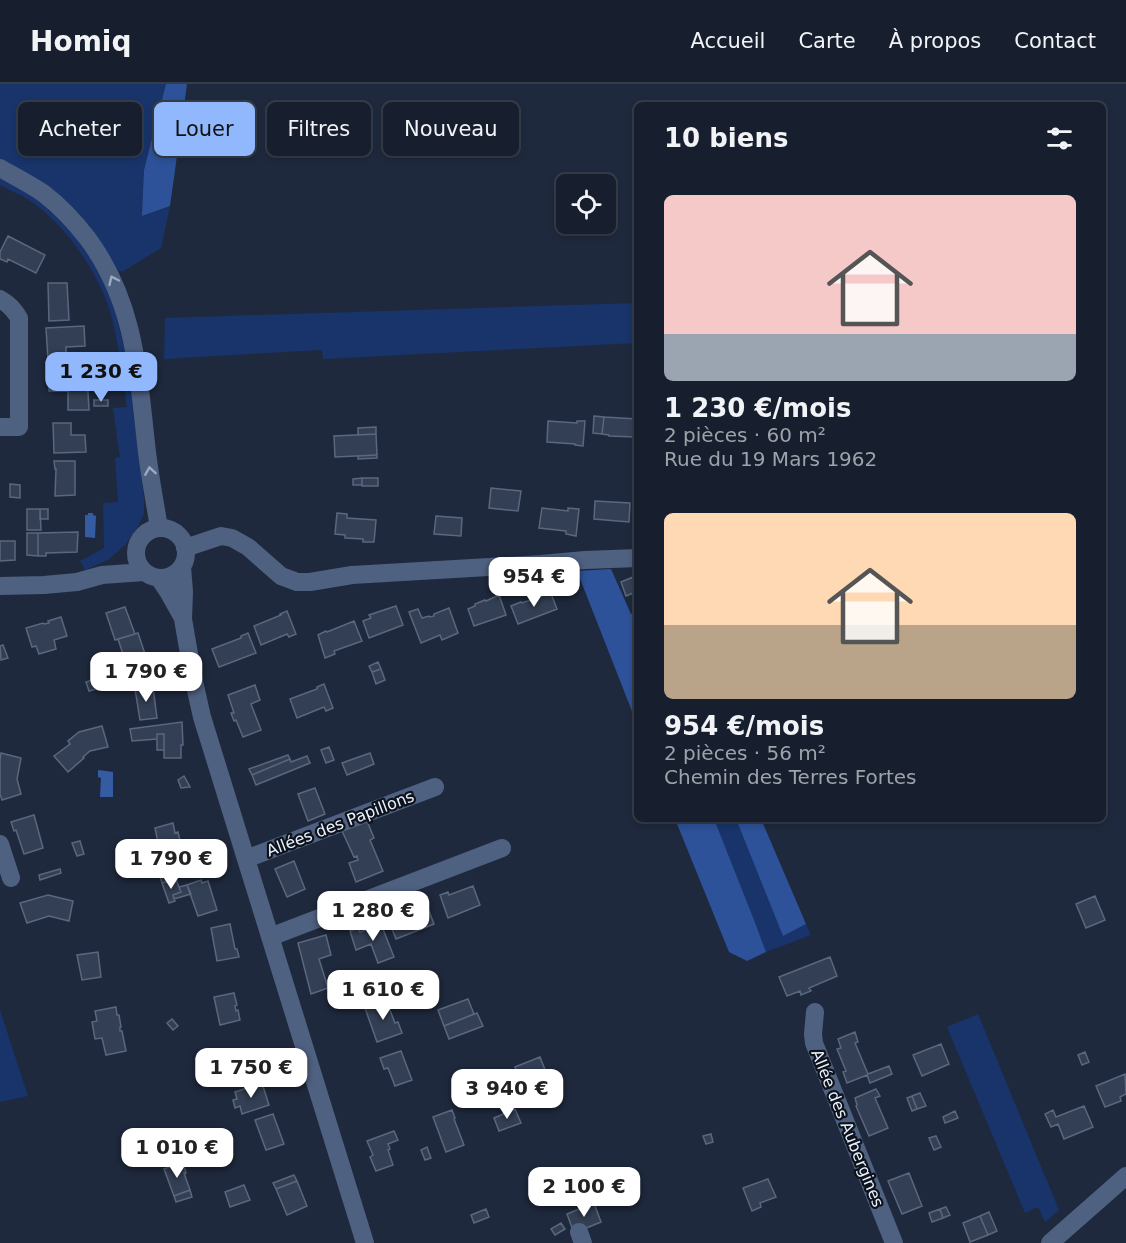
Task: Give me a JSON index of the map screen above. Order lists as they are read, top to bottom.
{
  "streets": {
    "street": ["Allées des Papillons", "Allée des Aubergines"]
  },
  "page": {
    "header": "Homiq",
    "nav": [
      "Accueil",
      "Carte",
      "À propos",
      "Contact"
    ],
    "chip": [
      "Acheter",
      "Louer",
      "Filtres",
      "Nouveau"
    ],
    "heading": "10 biens",
    "list": [
      {
        "name": "1 230 €/mois",
        "note": "2 pièces · 60 m² · Rue du 19 Mars 1962"
      },
      {
        "name": "954 €/mois",
        "note": "2 pièces · 56 m² · Chemin des Terres Fortes"
      }
    ],
    "price": [
      "1 230 €",
      "954 €",
      "1 790 €",
      "1 790 €",
      "1 280 €",
      "1 610 €",
      "1 750 €",
      "3 940 €",
      "1 010 €",
      "2 100 €"
    ]
  }
}
